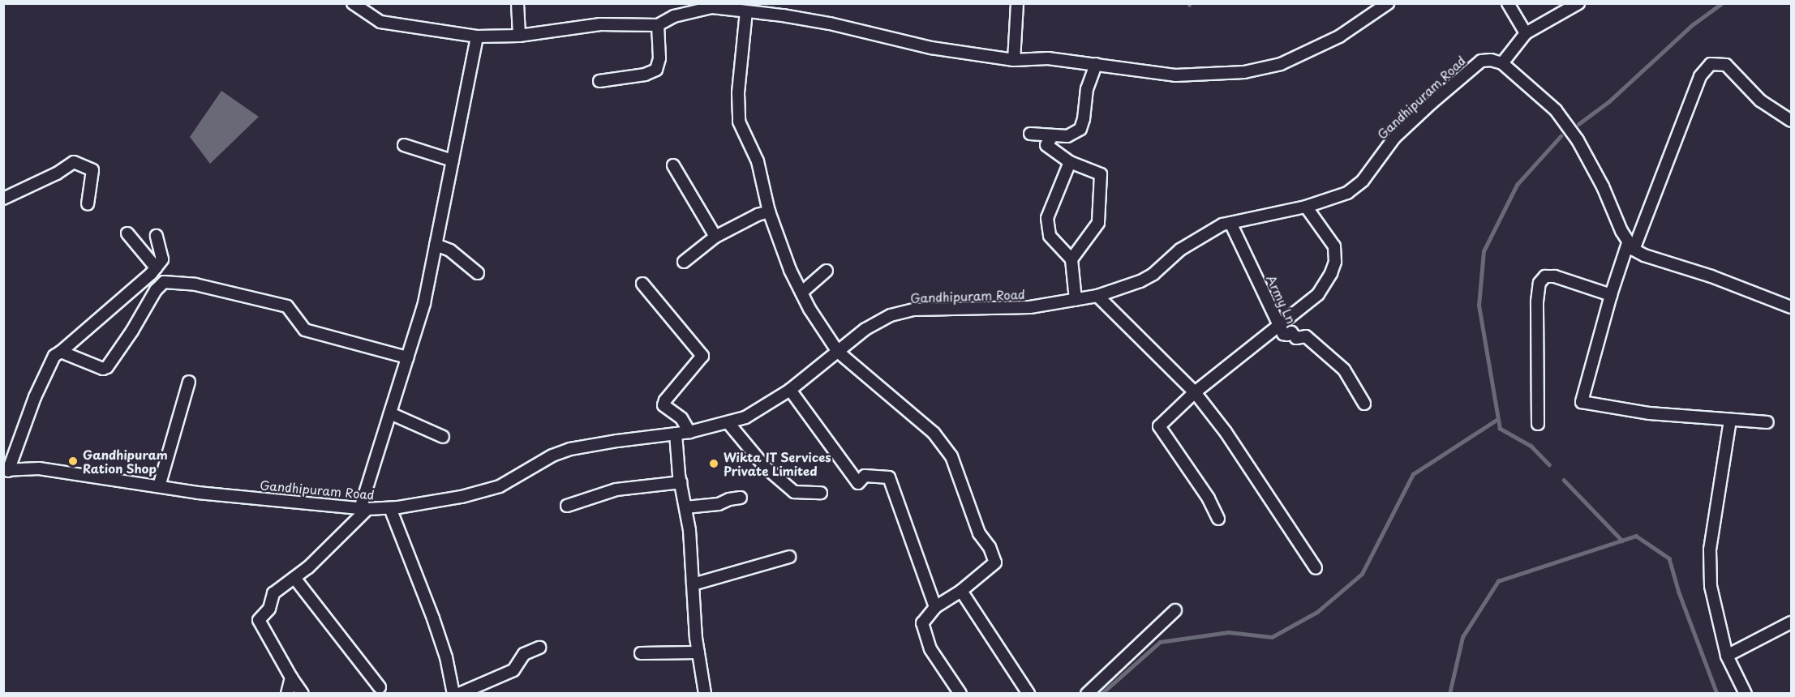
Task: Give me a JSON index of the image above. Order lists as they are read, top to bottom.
{
  "streets": {
    "street": ["Gandhipuram Road", "Army Ln"]
  },
  "crossings": [
    ["Gandhipuram Road", "Army Ln"]
  ],
  "places": ["Gandhipuram Ration Shop", "Wikta IT Services Private Limited"]
}
